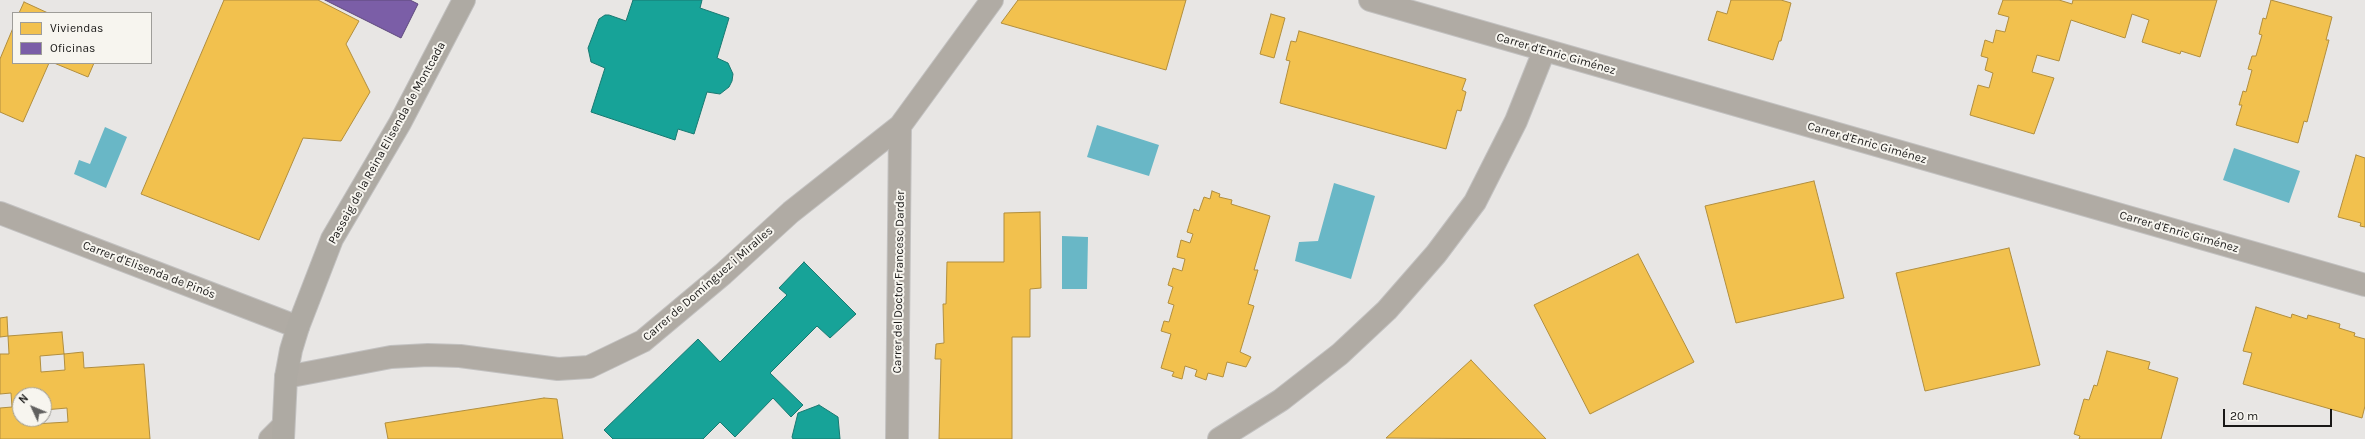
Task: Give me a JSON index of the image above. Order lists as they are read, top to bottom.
{
  "streets": {
    "street": [
      "Carrer d'Enric Giménez",
      "Passeig de la Reina Elisenda de Montcada",
      "Carrer d'Elisenda de Pinós",
      "Carrer del Doctor Francesc Darder",
      "Carrer de Domínguez i Miralles"
    ]
  },
  "crossings": [
    ["Passeig de la Reina Elisenda de Montcada", "Carrer d'Elisenda de Pinós"],
    ["Passeig de la Reina Elisenda de Montcada", "Carrer de Domínguez i Miralles"],
    ["Carrer del Doctor Francesc Darder", "Carrer de Domínguez i Miralles"]
  ],
  "legend": ["Viviendas", "Oficinas"],
  "scale_bar": "20 m",
  "north": "top left"
}
